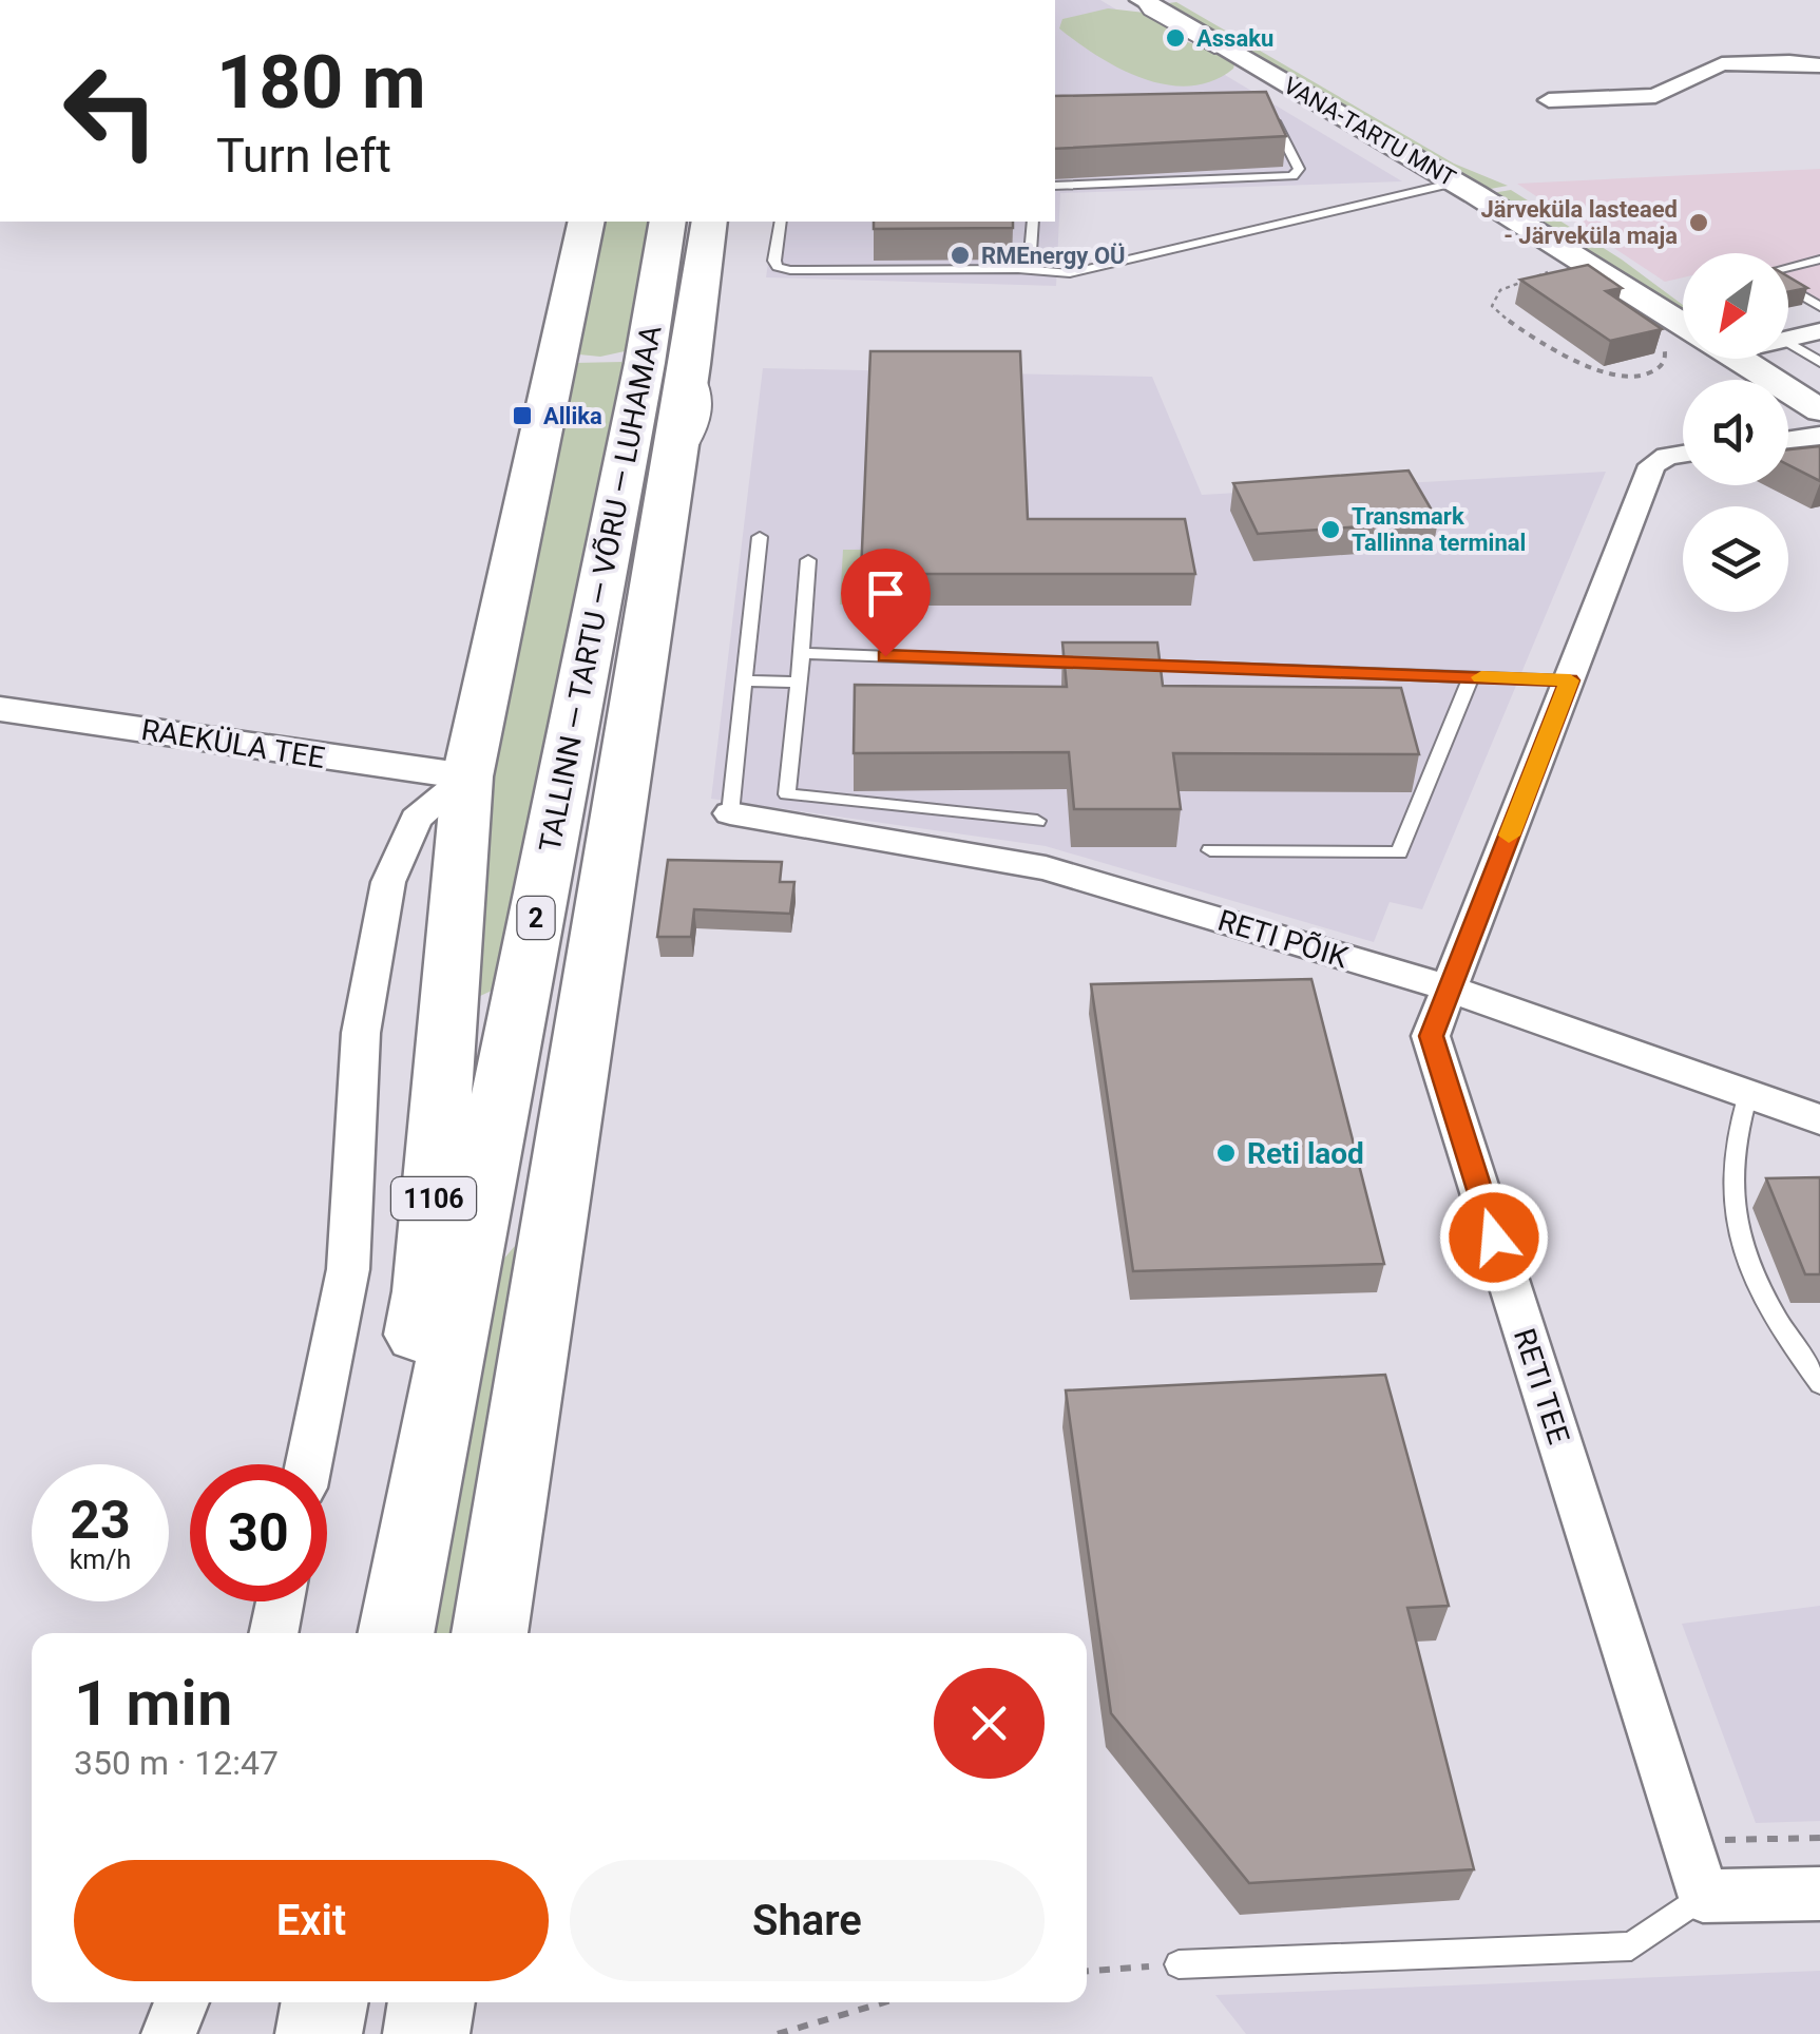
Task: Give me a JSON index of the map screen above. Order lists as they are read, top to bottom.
{
  "streets": {
    "highway": ["TALLINN — TARTU — VÕRU — LUHAMAA", "2", "1106"],
    "street": [
      "VANA-TARTU MNT",
      "RAEKÜLA TEE",
      "RETI PÕIK",
      "RETI TEE"
    ]
  },
  "crossings": [
    ["TALLINN — TARTU — VÕRU — LUHAMAA", "1106"],
    ["RAEKÜLA TEE", "1106"],
    ["RETI PÕIK", "RETI TEE"]
  ],
  "places": {
    "other": [
      "Assaku",
      "Järveküla lasteaed - Järveküla maja",
      "RMEnergy OÜ",
      "Transmark Tallinna terminal",
      "Reti laod"
    ],
    "transit": ["Allika"]
  },
  "north": "bottom left",
  "page": {
    "turn": ["180 m", "Turn left"],
    "speed": "23 km/h",
    "limit": "30",
    "heading": ["1 min", "350 m · 12:47"],
    "buttons": ["Exit", "Share"]
  }
}
